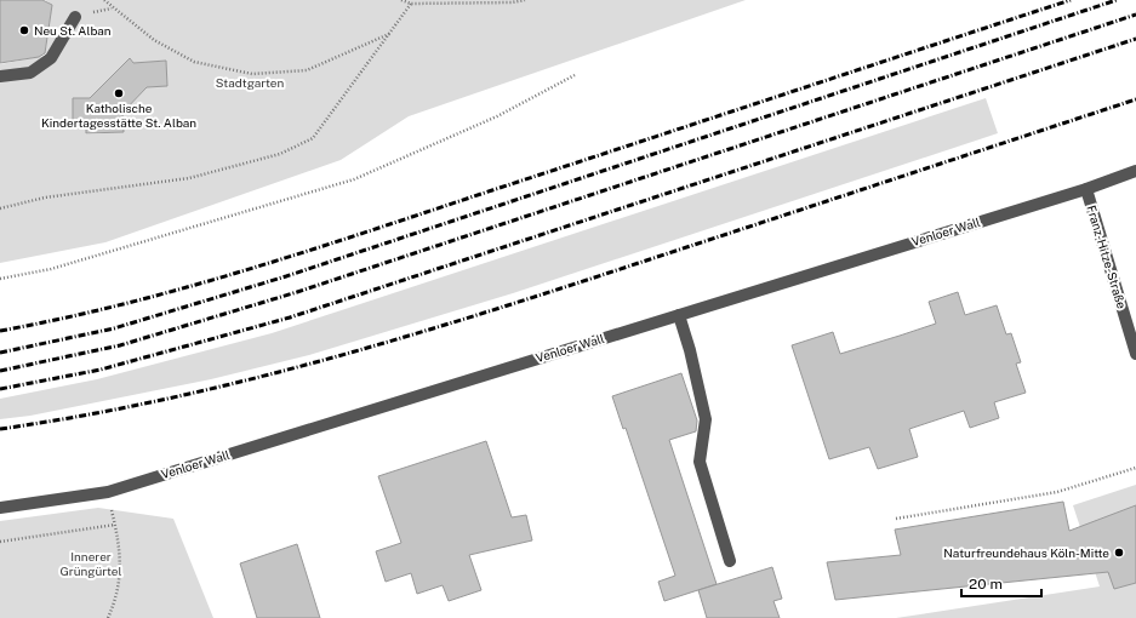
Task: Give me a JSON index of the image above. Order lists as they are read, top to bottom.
{
  "streets": {
    "street": ["Venloer Wall", "Franz-Hitze-Straße"]
  },
  "crossings": [
    ["Venloer Wall", "Franz-Hitze-Straße"]
  ],
  "parks": ["Stadtgarten", "Innerer Grüngürtel"],
  "places": ["Neu St. Alban", "Katholische Kindertagesstätte St. Alban", "Naturfreundehaus Köln-Mitte"],
  "scale_bar": "20 m"
}
